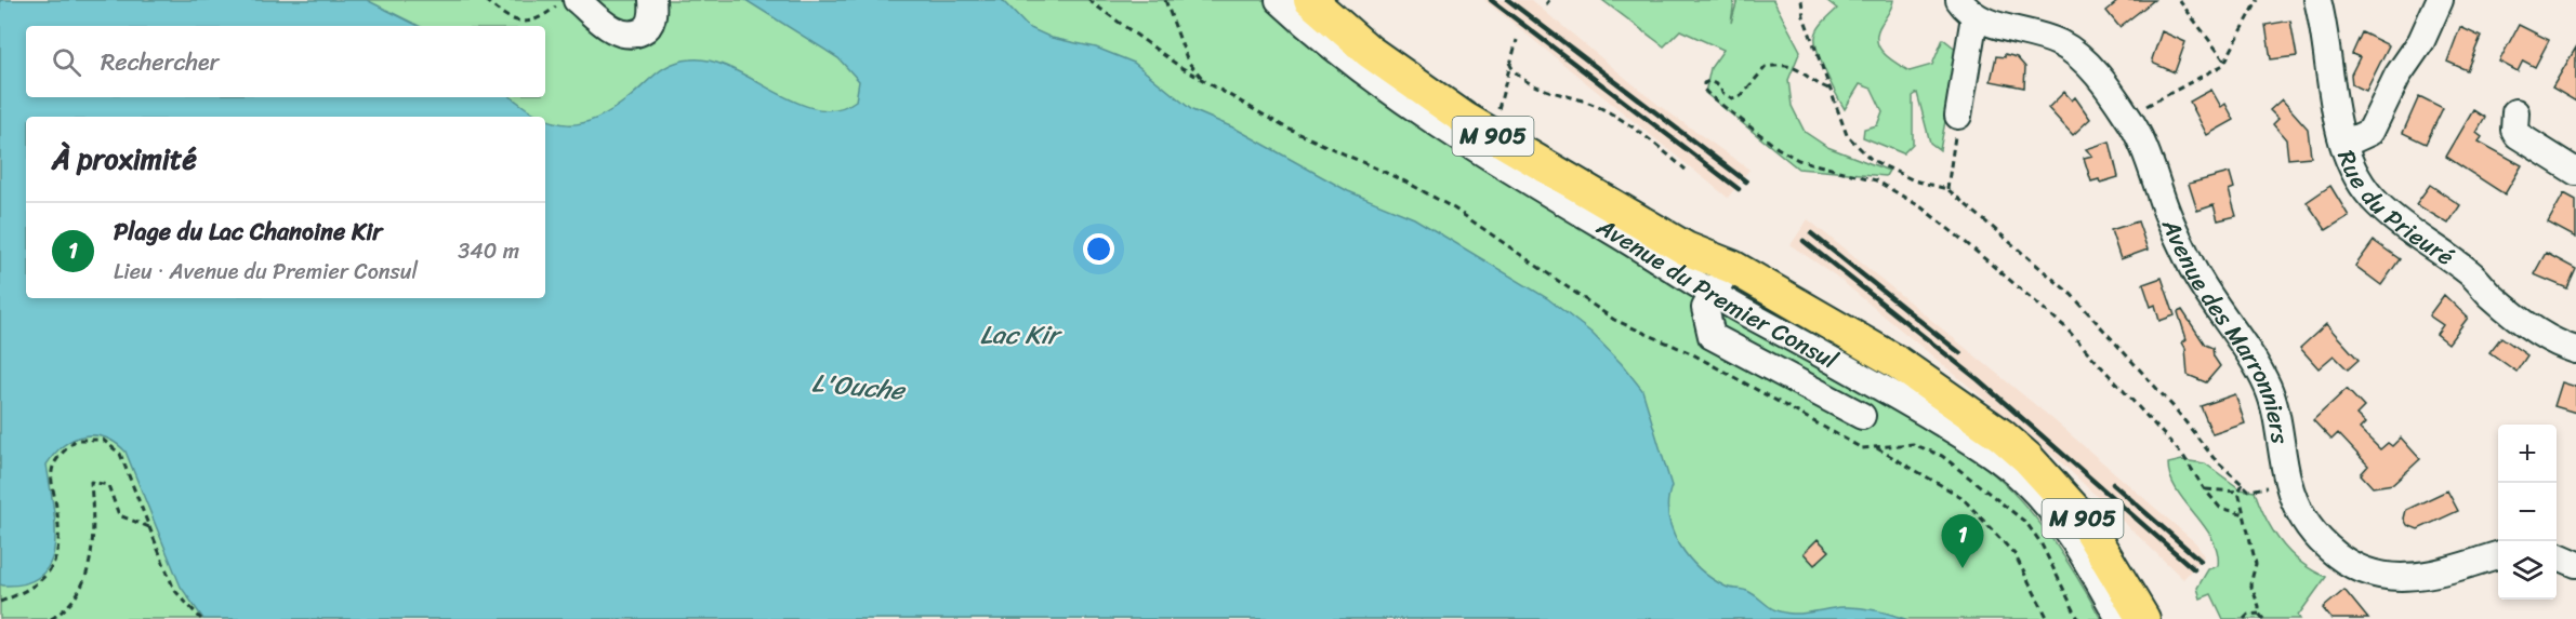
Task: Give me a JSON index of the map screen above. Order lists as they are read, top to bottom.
{
  "streets": {
    "main road": ["M 905", "Avenue du Premier Consul"],
    "street": ["Rue du Prieuré", "Avenue des Marronniers"]
  },
  "water": ["Lac Kir", "L'Ouche"],
  "page": {
    "search": "Rechercher",
    "heading": "À proximité",
    "list": [
      {
        "mark": "1",
        "name": "Plage du Lac Chanoine Kir",
        "note": "Lieu · Avenue du Premier Consul",
        "value": "340 m"
      }
    ],
    "map_buttons": ["+", "−"],
    "pins": "1"
  }
}
